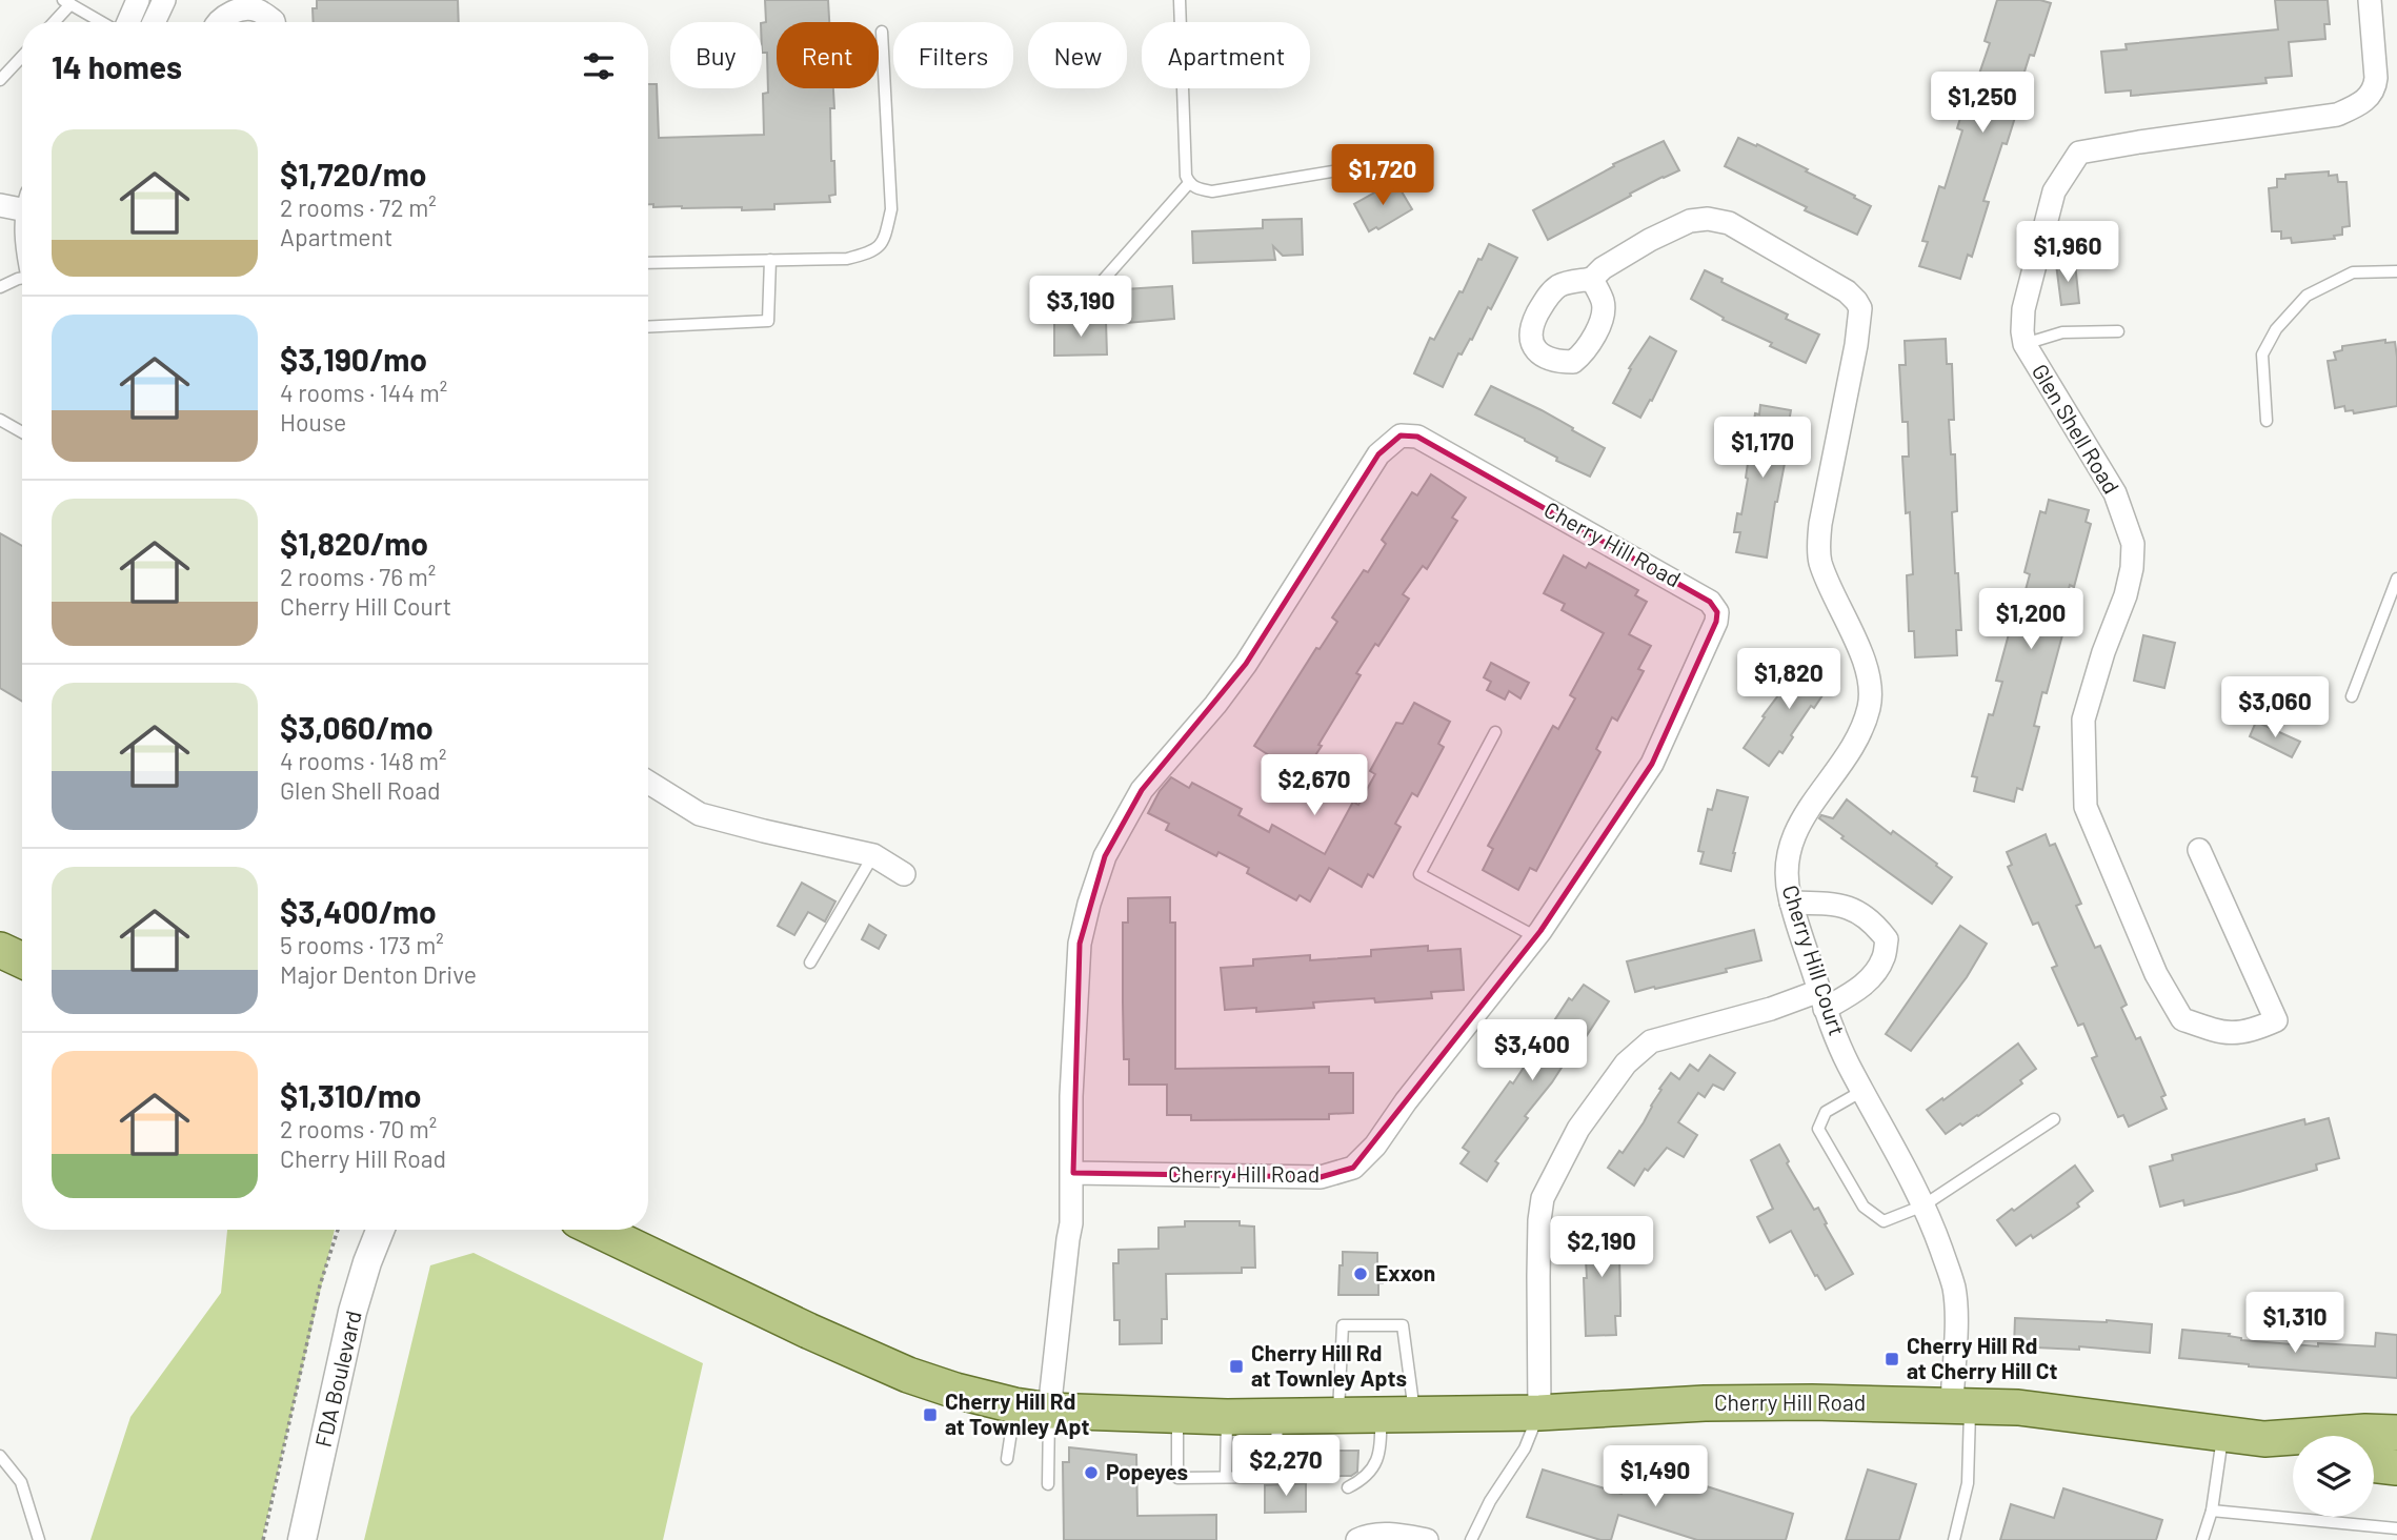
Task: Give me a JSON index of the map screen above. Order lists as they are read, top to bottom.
{
  "streets": {
    "main road": ["Cherry Hill Road"],
    "street": ["Glen Shell Road", "Cherry Hill Court", "FDA Boulevard"]
  },
  "crossings": [
    ["Cherry Hill Road", "Cherry Hill Court"]
  ],
  "places": {
    "other": ["Exxon", "Popeyes"],
    "transit": ["Cherry Hill Rd at Cherry Hill Ct", "Cherry Hill Rd at Townley Apts", "Cherry Hill Rd at Townley Apt"]
  },
  "page": {
    "chip": [
      "Buy",
      "Rent",
      "Filters",
      "New",
      "Apartment"
    ],
    "heading": "14 homes",
    "price": [
      "$1,250",
      "$1,720",
      "$1,960",
      "$3,190",
      "$1,170",
      "$1,200",
      "$1,820",
      "$3,060",
      "$2,670",
      "$3,400",
      "$2,190",
      "$1,310",
      "$2,270",
      "$1,490"
    ],
    "list": [
      {
        "name": "$1,720/mo",
        "note": "2 rooms · 72 m² · Apartment"
      },
      {
        "name": "$3,190/mo",
        "note": "4 rooms · 144 m² · House"
      },
      {
        "name": "$1,820/mo",
        "note": "2 rooms · 76 m² · Cherry Hill Court"
      },
      {
        "name": "$3,060/mo",
        "note": "4 rooms · 148 m² · Glen Shell Road"
      },
      {
        "name": "$3,400/mo",
        "note": "5 rooms · 173 m² · Major Denton Drive"
      },
      {
        "name": "$1,310/mo",
        "note": "2 rooms · 70 m² · Cherry Hill Road"
      }
    ]
  }
}
